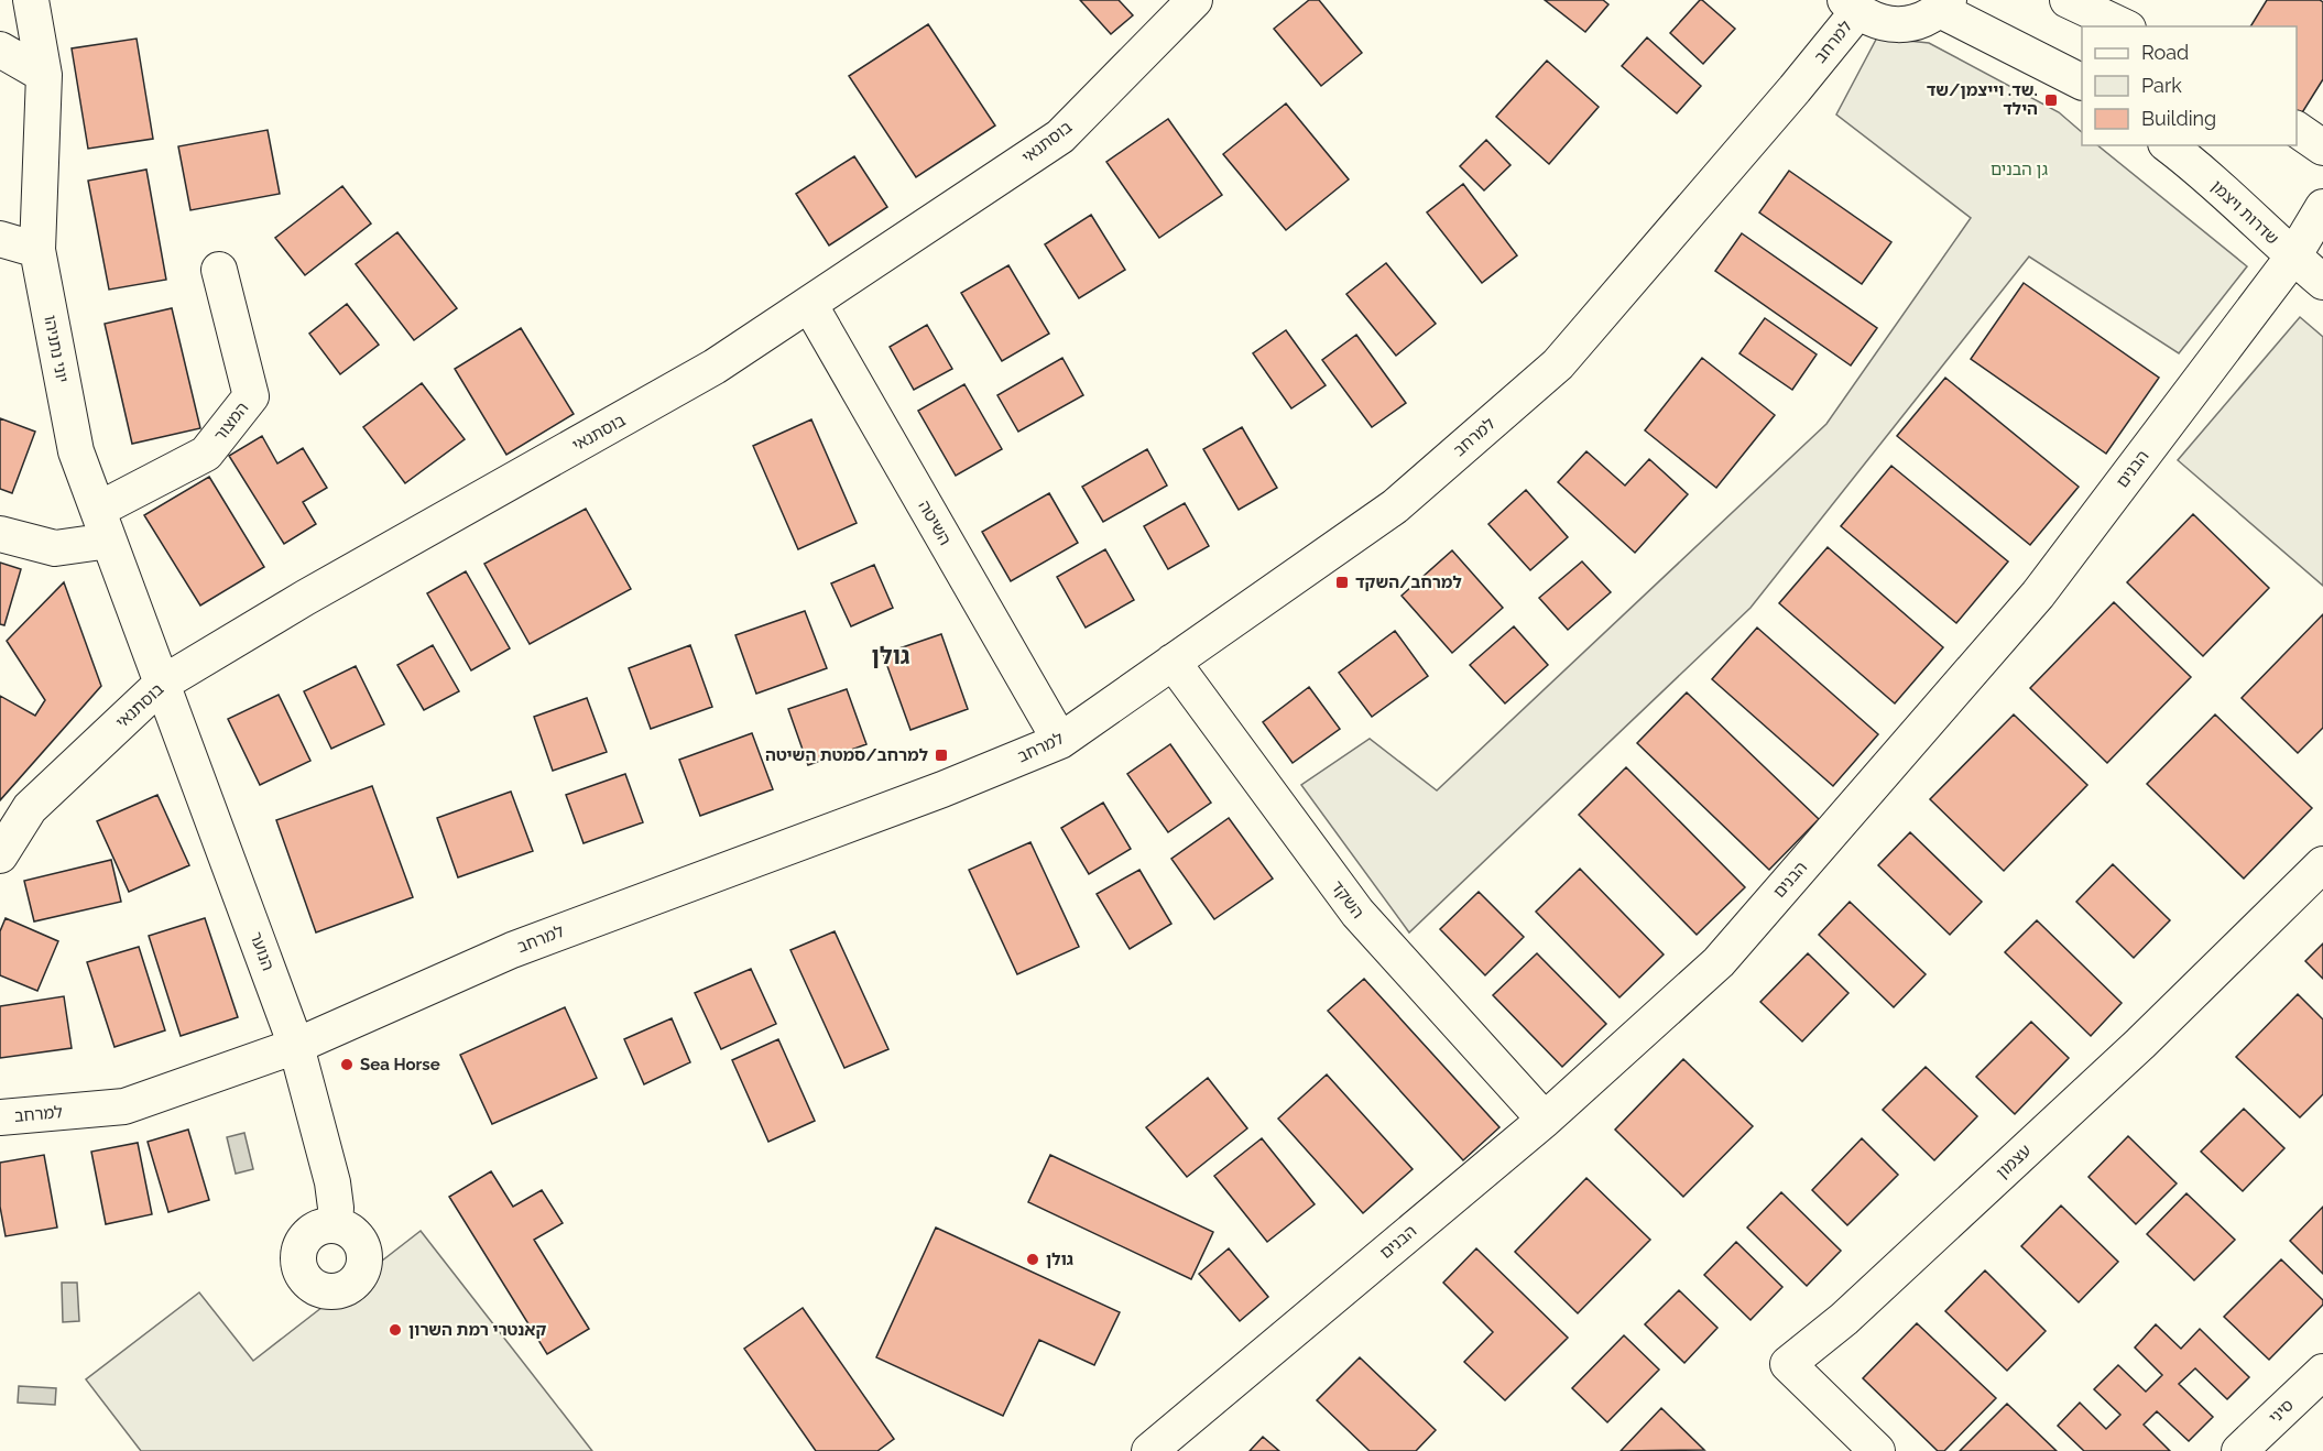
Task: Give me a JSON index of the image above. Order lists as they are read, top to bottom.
{
  "streets": {
    "street": [
      "למרחב",
      "בוסתנאי",
      "שדרות ויצמן",
      "יוני נתניהו",
      "המצור",
      "הבנים",
      "השיטה",
      "השקד",
      "הנוער",
      "עצמון",
      "סיני"
    ]
  },
  "crossings": [
    ["למרחב", "השיטה"],
    ["למרחב", "השקד"],
    ["למרחב", "הנוער"],
    ["בוסתנאי", "יוני נתניהו"],
    ["בוסתנאי", "השיטה"],
    ["בוסתנאי", "הנוער"],
    ["שדרות ויצמן", "הבנים"],
    ["יוני נתניהו", "המצור"],
    ["יוני נתניהו", "הנוער"],
    ["הבנים", "השקד"]
  ],
  "districts": ["גולן"],
  "parks": ["גן הבנים"],
  "places": {
    "transit": ["שד. וייצמן/שד. הילד", "למרחב/השקד", "למרחב/סמטת השיטה"],
    "other": ["Sea Horse", "גולן", "קאנטרי רמת השרון"]
  },
  "legend": ["Road", "Park", "Building"]
}
